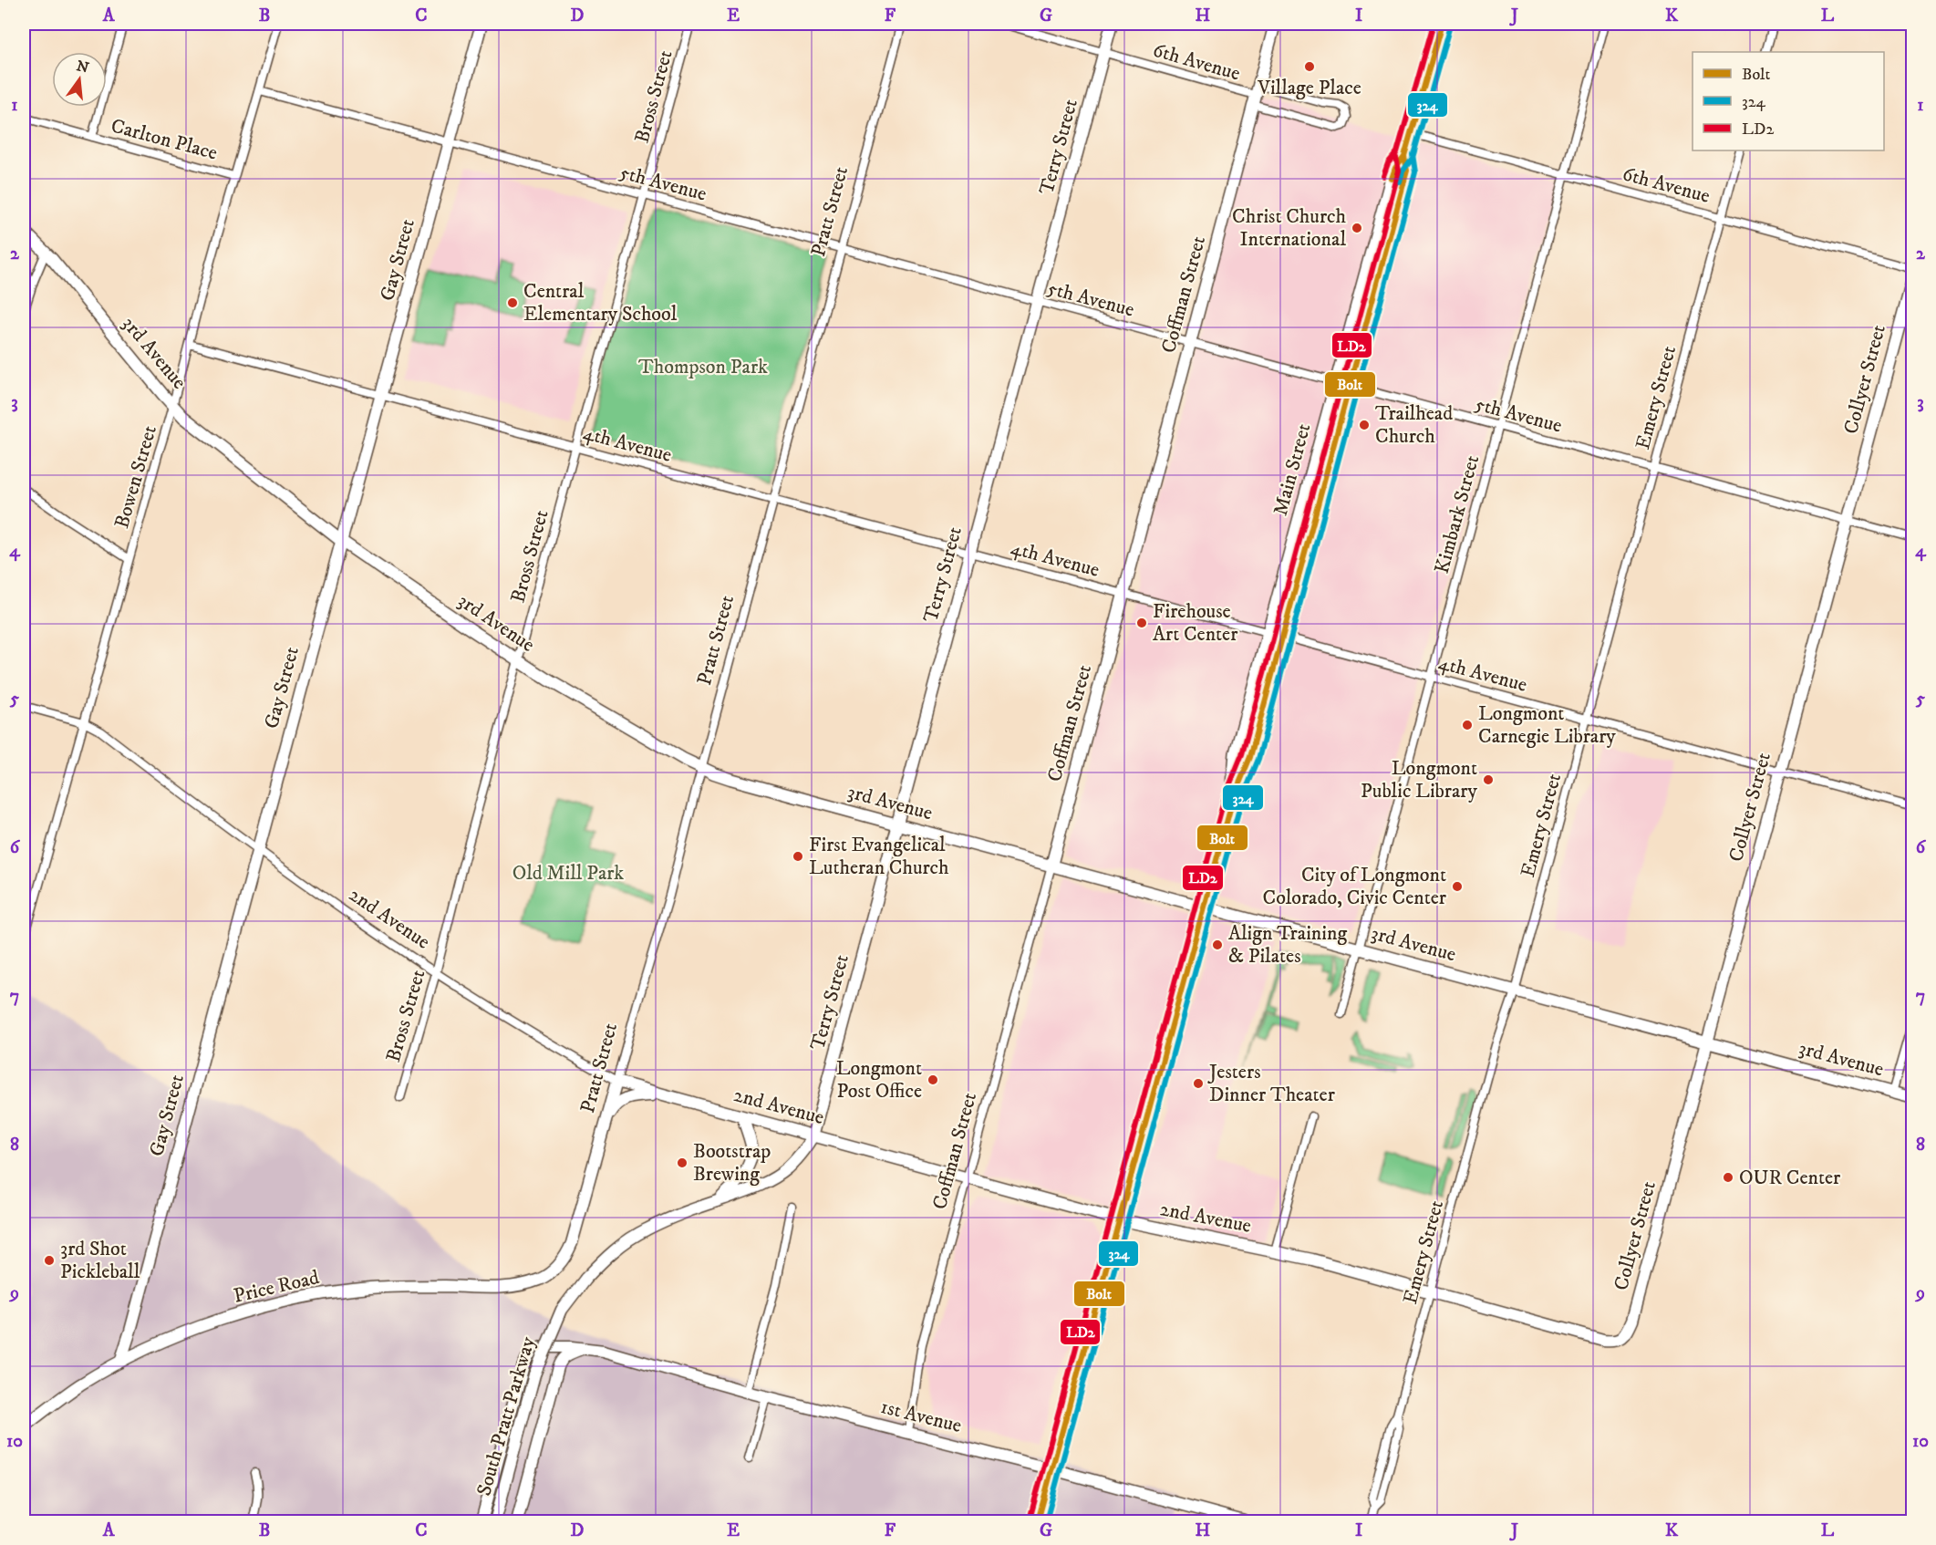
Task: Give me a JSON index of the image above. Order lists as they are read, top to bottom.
{
  "streets": {
    "highway": ["Main Street"],
    "street": [
      "6th Avenue",
      "Bross Street",
      "Carlton Place",
      "Terry Street",
      "5th Avenue",
      "Pratt Street",
      "Gay Street",
      "Coffman Street",
      "3rd Avenue",
      "Collyer Street",
      "Emery Street",
      "4th Avenue",
      "Bowen Street",
      "Kimbark Street",
      "2nd Avenue",
      "Price Road",
      "South Pratt Parkway",
      "1st Avenue"
    ]
  },
  "crossings": [
    ["6th Avenue", "Terry Street"],
    ["6th Avenue", "Coffman Street"],
    ["6th Avenue", "Emery Street"],
    ["6th Avenue", "Main Street"],
    ["6th Avenue", "Kimbark Street"],
    ["Bross Street", "5th Avenue"],
    ["Bross Street", "3rd Avenue"],
    ["Bross Street", "4th Avenue"],
    ["Bross Street", "2nd Avenue"],
    ["Carlton Place", "Bowen Street"],
    ["Terry Street", "5th Avenue"],
    ["Terry Street", "3rd Avenue"],
    ["Terry Street", "4th Avenue"],
    ["Terry Street", "2nd Avenue"],
    ["Terry Street", "South Pratt Parkway"],
    ["5th Avenue", "Pratt Street"],
    ["5th Avenue", "Gay Street"],
    ["5th Avenue", "Coffman Street"],
    ["5th Avenue", "Collyer Street"],
    ["5th Avenue", "Emery Street"],
    ["5th Avenue", "Main Street"],
    ["5th Avenue", "Bowen Street"],
    ["5th Avenue", "Kimbark Street"],
    ["Pratt Street", "3rd Avenue"],
    ["Pratt Street", "4th Avenue"],
    ["Pratt Street", "2nd Avenue"],
    ["Pratt Street", "Price Road"],
    ["Gay Street", "3rd Avenue"],
    ["Gay Street", "4th Avenue"],
    ["Gay Street", "2nd Avenue"],
    ["Gay Street", "Price Road"],
    ["Coffman Street", "3rd Avenue"],
    ["Coffman Street", "4th Avenue"],
    ["Coffman Street", "2nd Avenue"],
    ["Coffman Street", "1st Avenue"],
    ["3rd Avenue", "Collyer Street"],
    ["3rd Avenue", "Emery Street"],
    ["3rd Avenue", "Main Street"],
    ["3rd Avenue", "Bowen Street"],
    ["3rd Avenue", "Kimbark Street"],
    ["Collyer Street", "4th Avenue"],
    ["Collyer Street", "2nd Avenue"],
    ["Emery Street", "4th Avenue"],
    ["Emery Street", "2nd Avenue"],
    ["4th Avenue", "Main Street"],
    ["4th Avenue", "Bowen Street"],
    ["4th Avenue", "Kimbark Street"],
    ["Main Street", "2nd Avenue"],
    ["Main Street", "1st Avenue"],
    ["Bowen Street", "2nd Avenue"],
    ["2nd Avenue", "South Pratt Parkway"]
  ],
  "parks": ["Thompson Park", "Old Mill Park"],
  "places": [
    "Village Place",
    "Christ Church International",
    "Central Elementary School",
    "Trailhead Church",
    "Firehouse Art Center",
    "Longmont Carnegie Library",
    "Longmont Public Library",
    "First Evangelical Lutheran Church",
    "City of Longmont Colorado, Civic Center",
    "Align Training & Pilates",
    "Longmont Post Office",
    "Jesters Dinner Theater",
    "Bootstrap Brewing",
    "OUR Center",
    "3rd Shot Pickleball"
  ],
  "lines": ["transit line Bolt", "transit line LD2", "transit line 324"],
  "legend": ["Bolt", "324", "LD2"],
  "north": "top",
  "grid": {
    "columns": [
      "A",
      "B",
      "C",
      "D",
      "E",
      "F",
      "G",
      "H",
      "I",
      "J",
      "K",
      "L"
    ],
    "rows": [
      "1",
      "2",
      "3",
      "4",
      "5",
      "6",
      "7",
      "8",
      "9",
      "10"
    ]
  }
}
